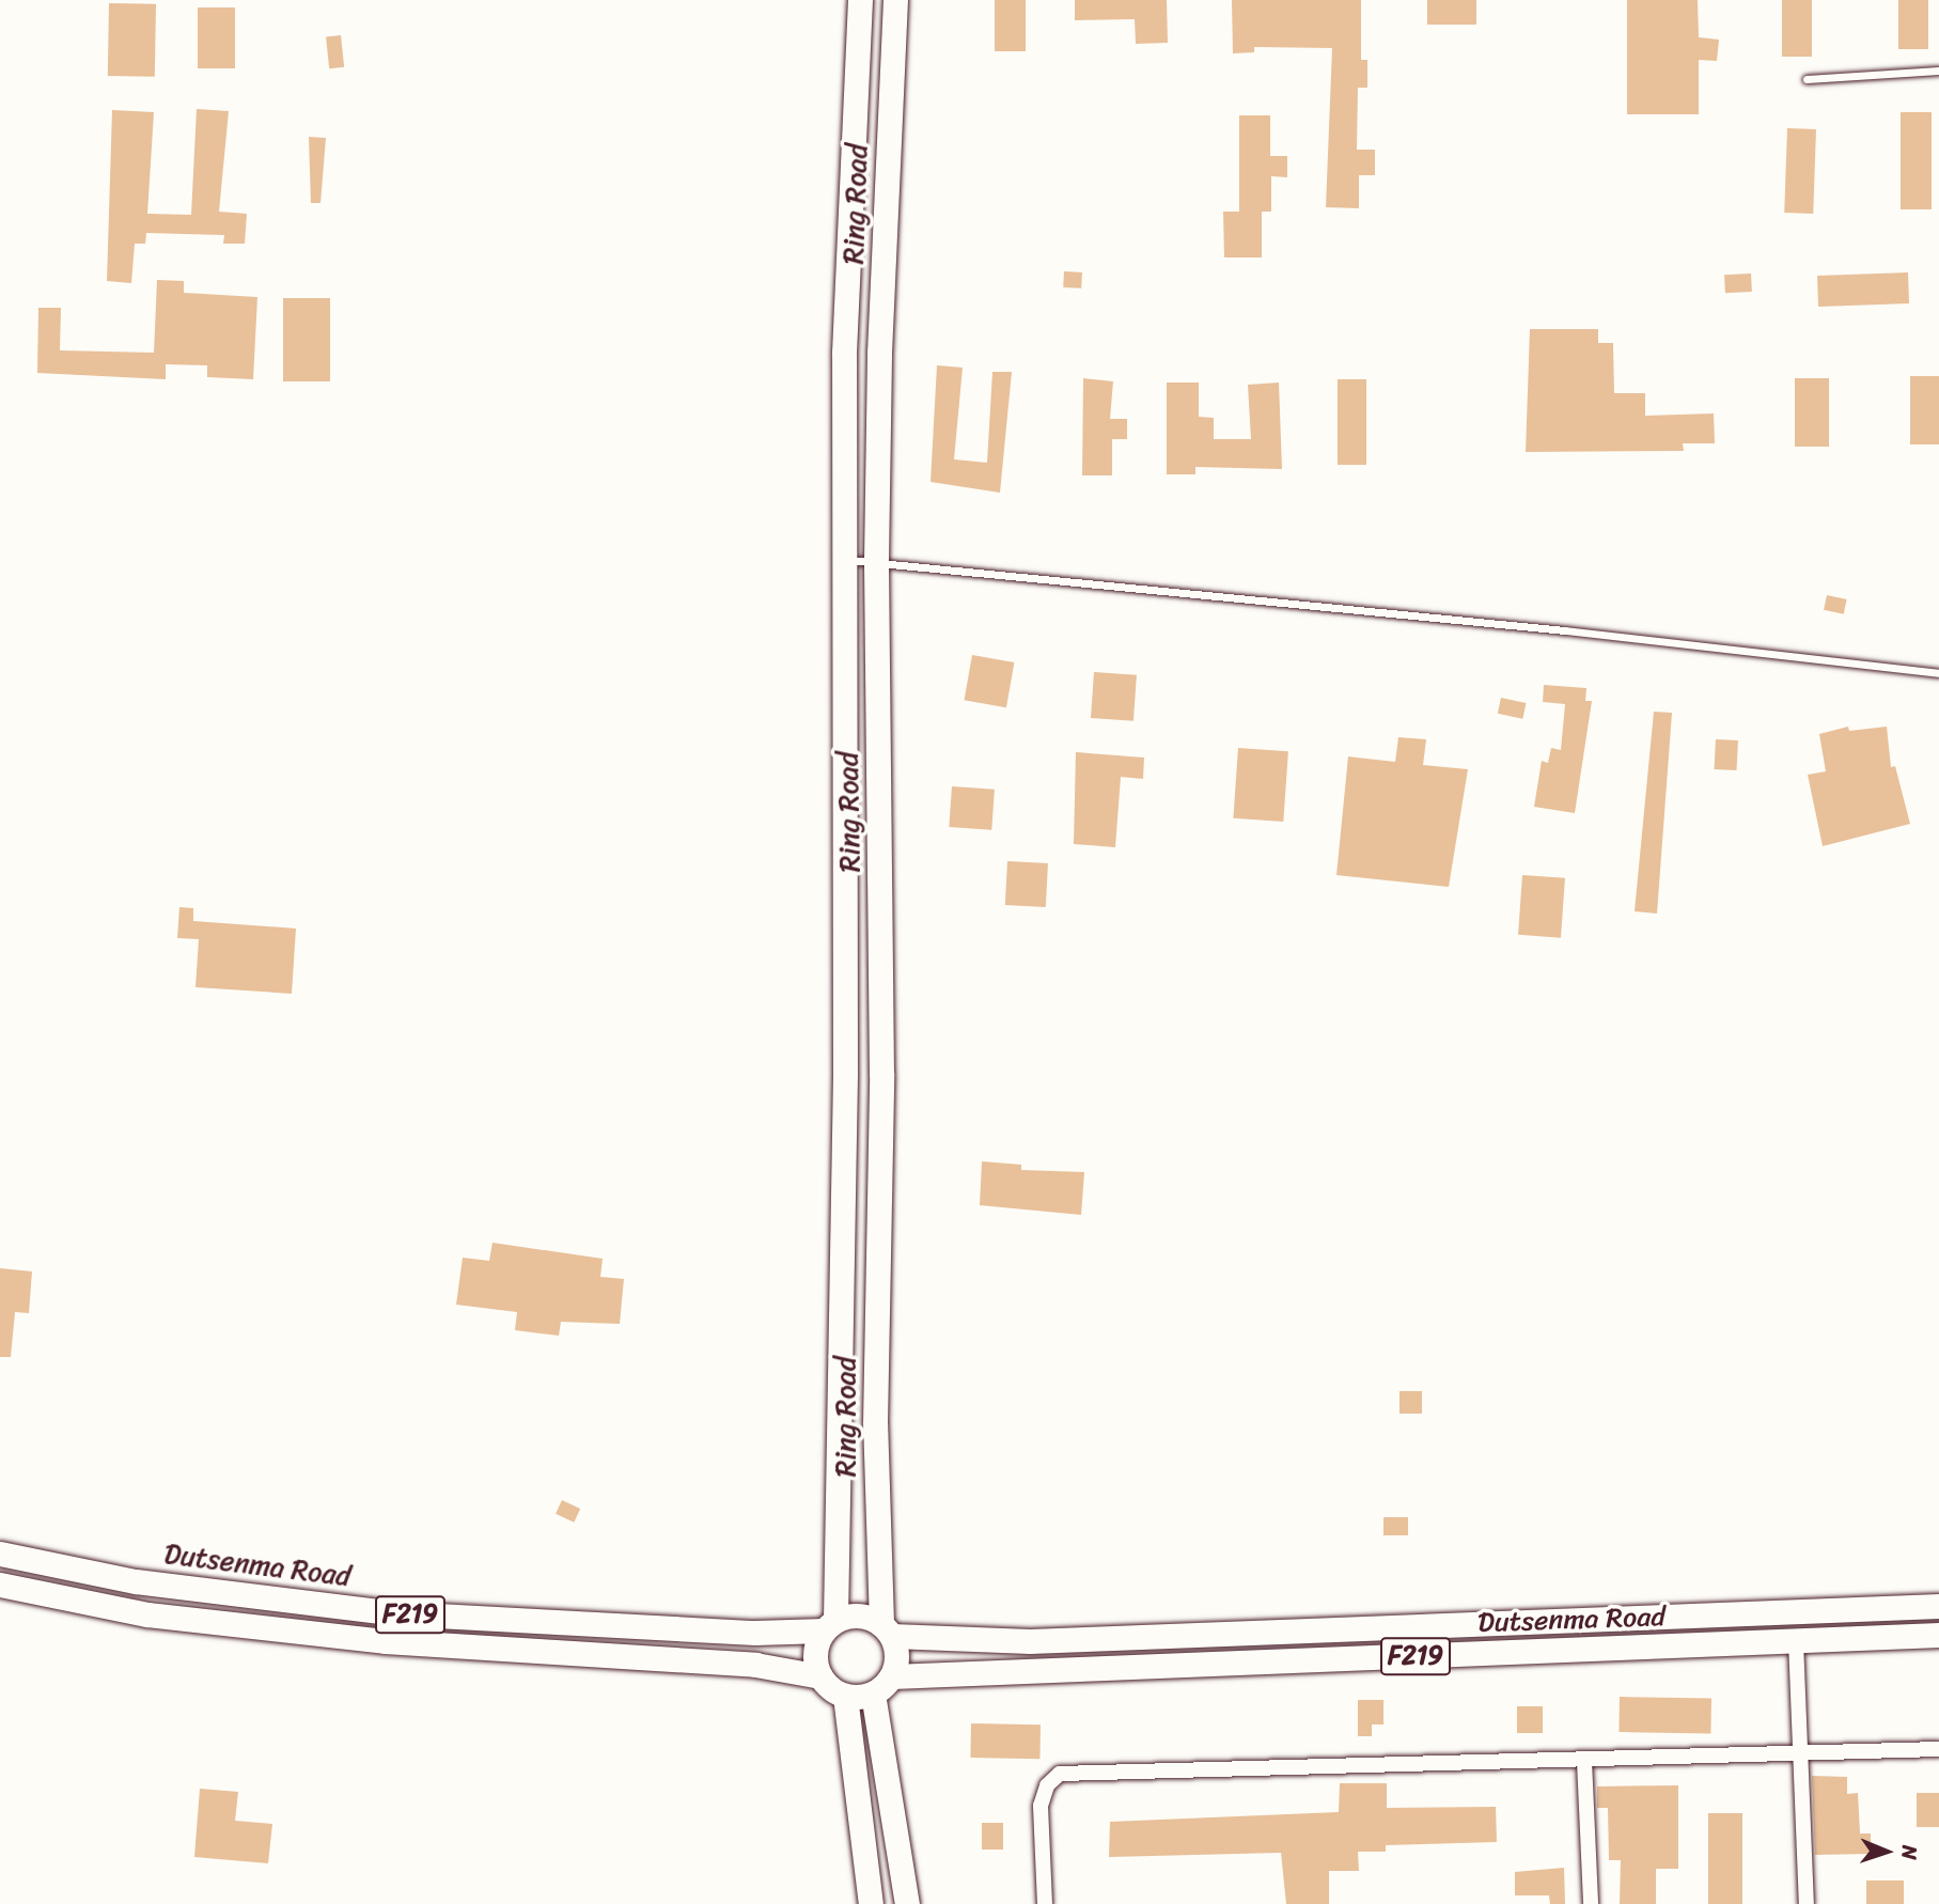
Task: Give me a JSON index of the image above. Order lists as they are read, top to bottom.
{
  "streets": {
    "main road": ["Ring Road", "Dutsenma Road", "F219"]
  },
  "crossings": [
    ["Ring Road", "Dutsenma Road"],
    ["Ring Road", "F219"],
    ["Dutsenma Road", "F219"]
  ],
  "north": "right"
}
